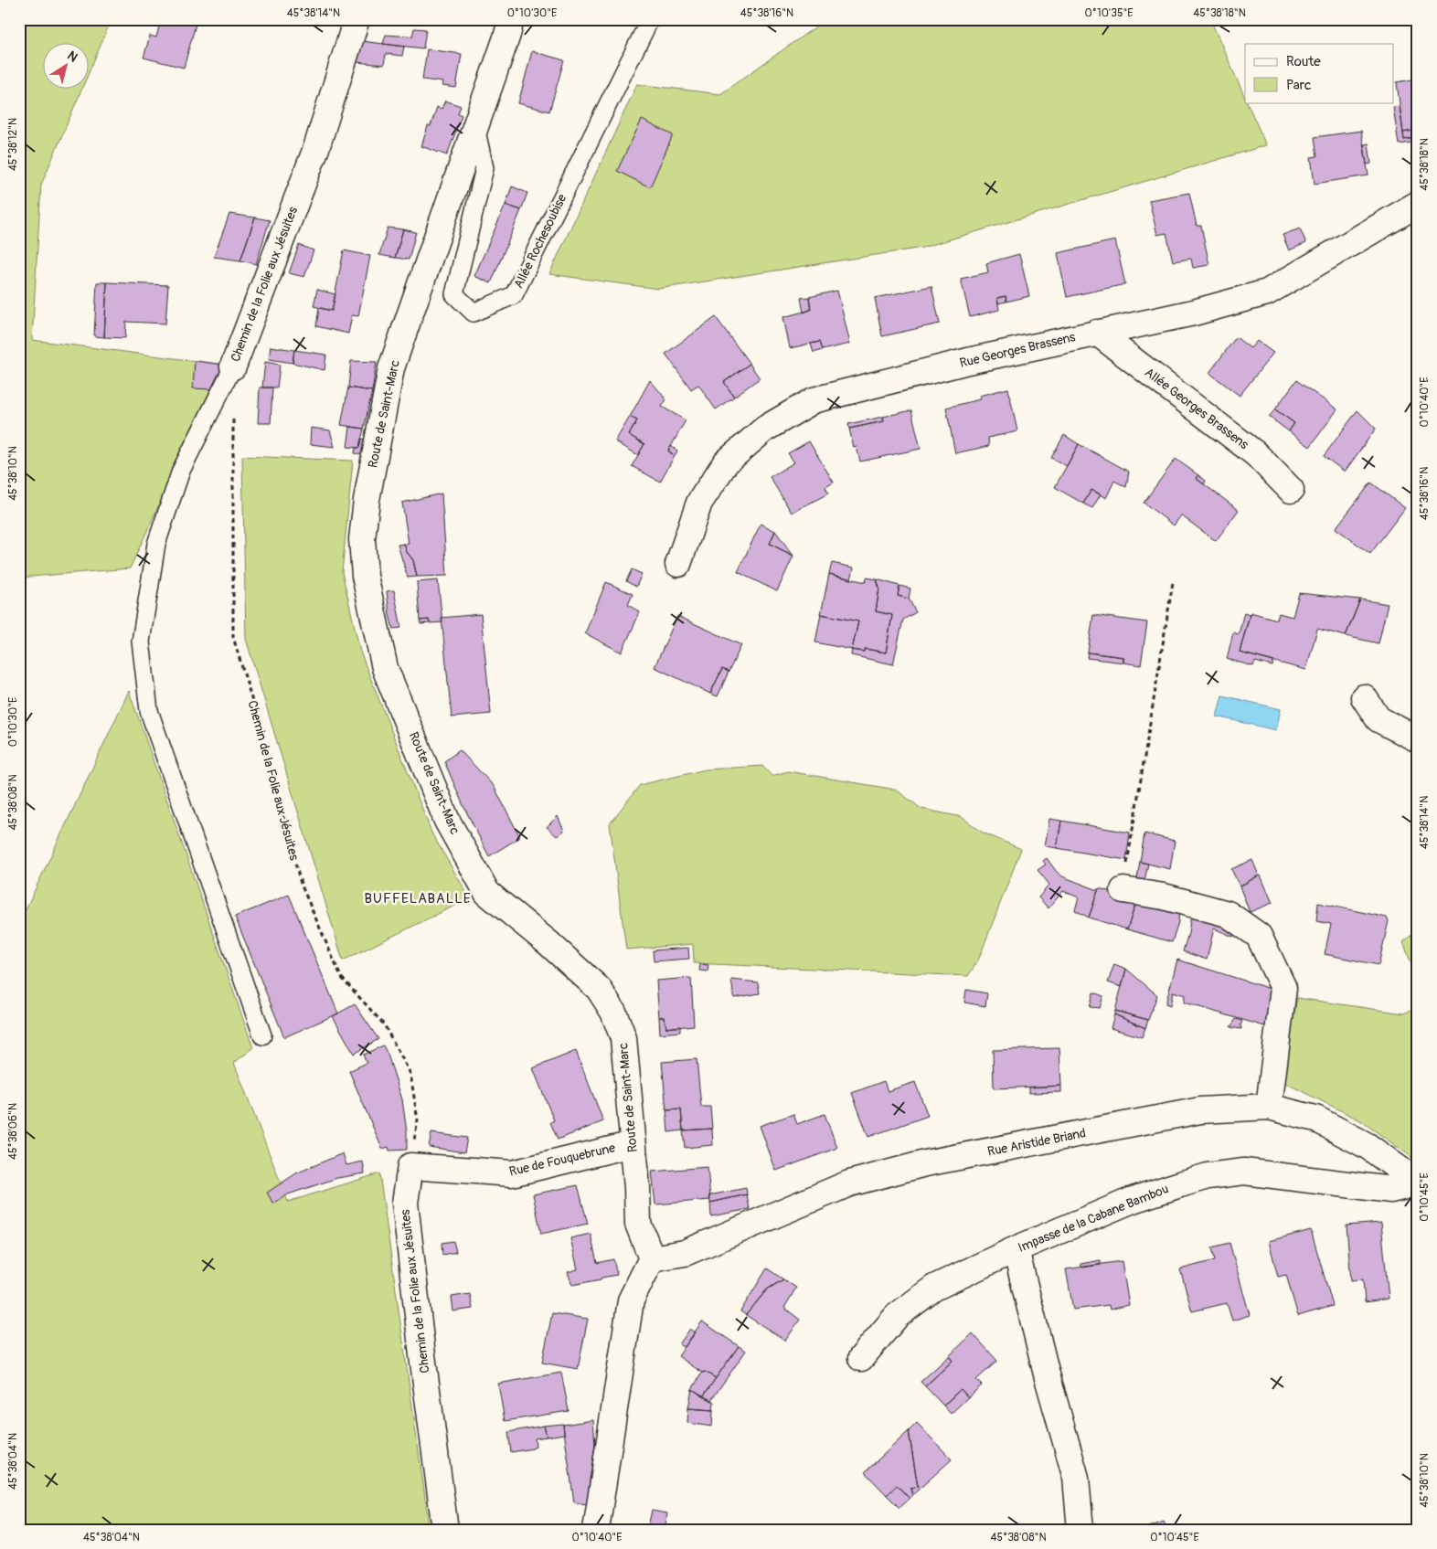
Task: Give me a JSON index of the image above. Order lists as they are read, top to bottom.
{
  "streets": {
    "street": [
      "Chemin de la Folie aux Jésuites",
      "Rue Georges Brassens",
      "Allée Georges Brassens",
      "Route de Saint-Marc",
      "Rue Aristide Briand",
      "Rue de Fouquebrune",
      "Impasse de la Cabane Bambou"
    ],
    "lane": ["Allée Rochesoubise"]
  },
  "crossings": [
    ["Allée Rochesoubise", "Route de Saint-Marc"],
    ["Chemin de la Folie aux Jésuites", "Rue de Fouquebrune"],
    ["Rue Georges Brassens", "Allée Georges Brassens"],
    ["Route de Saint-Marc", "Rue Aristide Briand"],
    ["Route de Saint-Marc", "Rue de Fouquebrune"],
    ["Rue Aristide Briand", "Impasse de la Cabane Bambou"]
  ],
  "districts": ["BUFFELABALLE"],
  "legend": ["Route", "Parc"],
  "north": "top right",
  "coordinates": [
    "45°38'14\"N",
    "0°10'30\"E",
    "45°38'16\"N",
    "0°10'35\"E",
    "45°38'18\"N",
    "45°38'12\"N",
    "0°10'40\"E",
    "45°38'10\"N",
    "45°38'08\"N",
    "45°38'06\"N",
    "0°10'45\"E",
    "45°38'04\"N"
  ]
}
